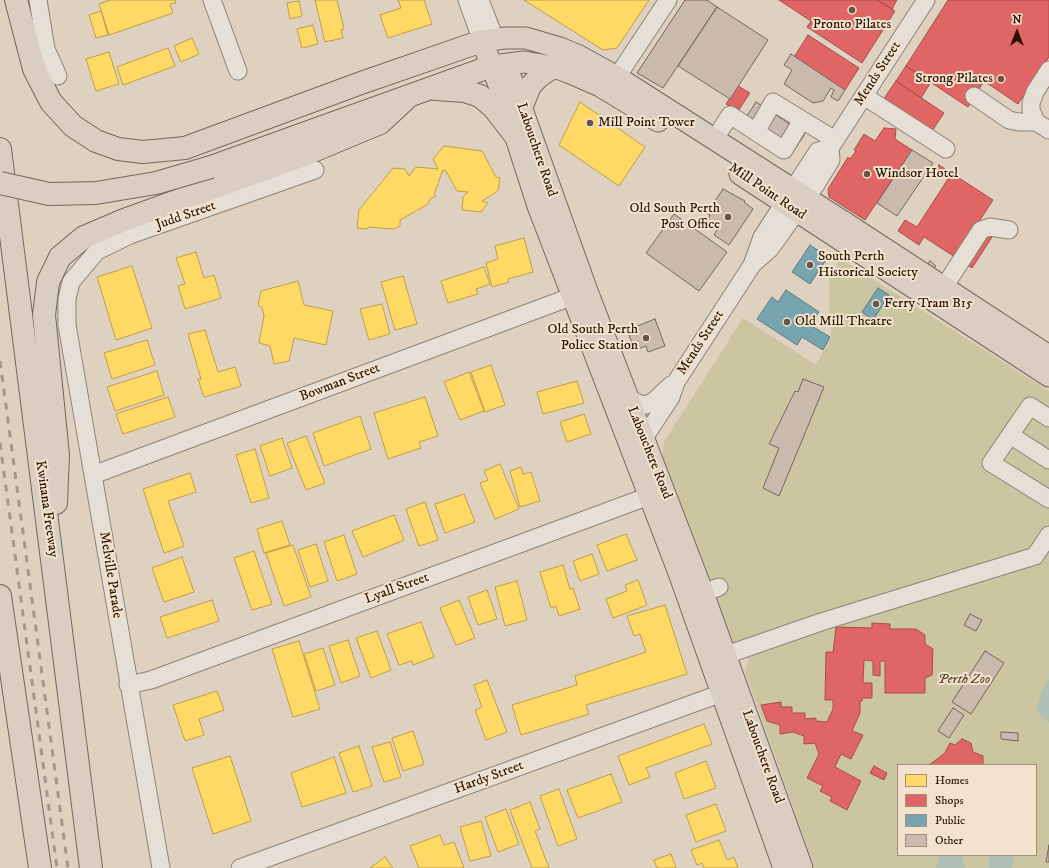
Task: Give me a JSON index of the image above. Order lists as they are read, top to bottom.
{
  "streets": {
    "highway": ["Kwinana Freeway"],
    "main road": ["Labouchere Road", "Mill Point Road"],
    "street": [
      "Mends Street",
      "Judd Street",
      "Bowman Street",
      "Melville Parade",
      "Lyall Street",
      "Hardy Street"
    ]
  },
  "crossings": [
    ["Mends Street", "Labouchere Road"],
    ["Mends Street", "Mill Point Road"],
    ["Labouchere Road", "Mill Point Road"],
    ["Labouchere Road", "Bowman Street"],
    ["Labouchere Road", "Lyall Street"],
    ["Labouchere Road", "Hardy Street"],
    ["Judd Street", "Melville Parade"],
    ["Bowman Street", "Melville Parade"],
    ["Melville Parade", "Lyall Street"]
  ],
  "parks": ["Perth Zoo"],
  "places": [
    "Pronto Pilates",
    "Strong Pilates",
    "Mill Point Tower",
    "Windsor Hotel",
    "Old South Perth Post Office",
    "South Perth Historical Society",
    "Ferry Tram B15",
    "Old Mill Theatre",
    "Old South Perth Police Station"
  ],
  "legend": [
    "Homes",
    "Shops",
    "Public",
    "Other"
  ],
  "north": "top"
}
